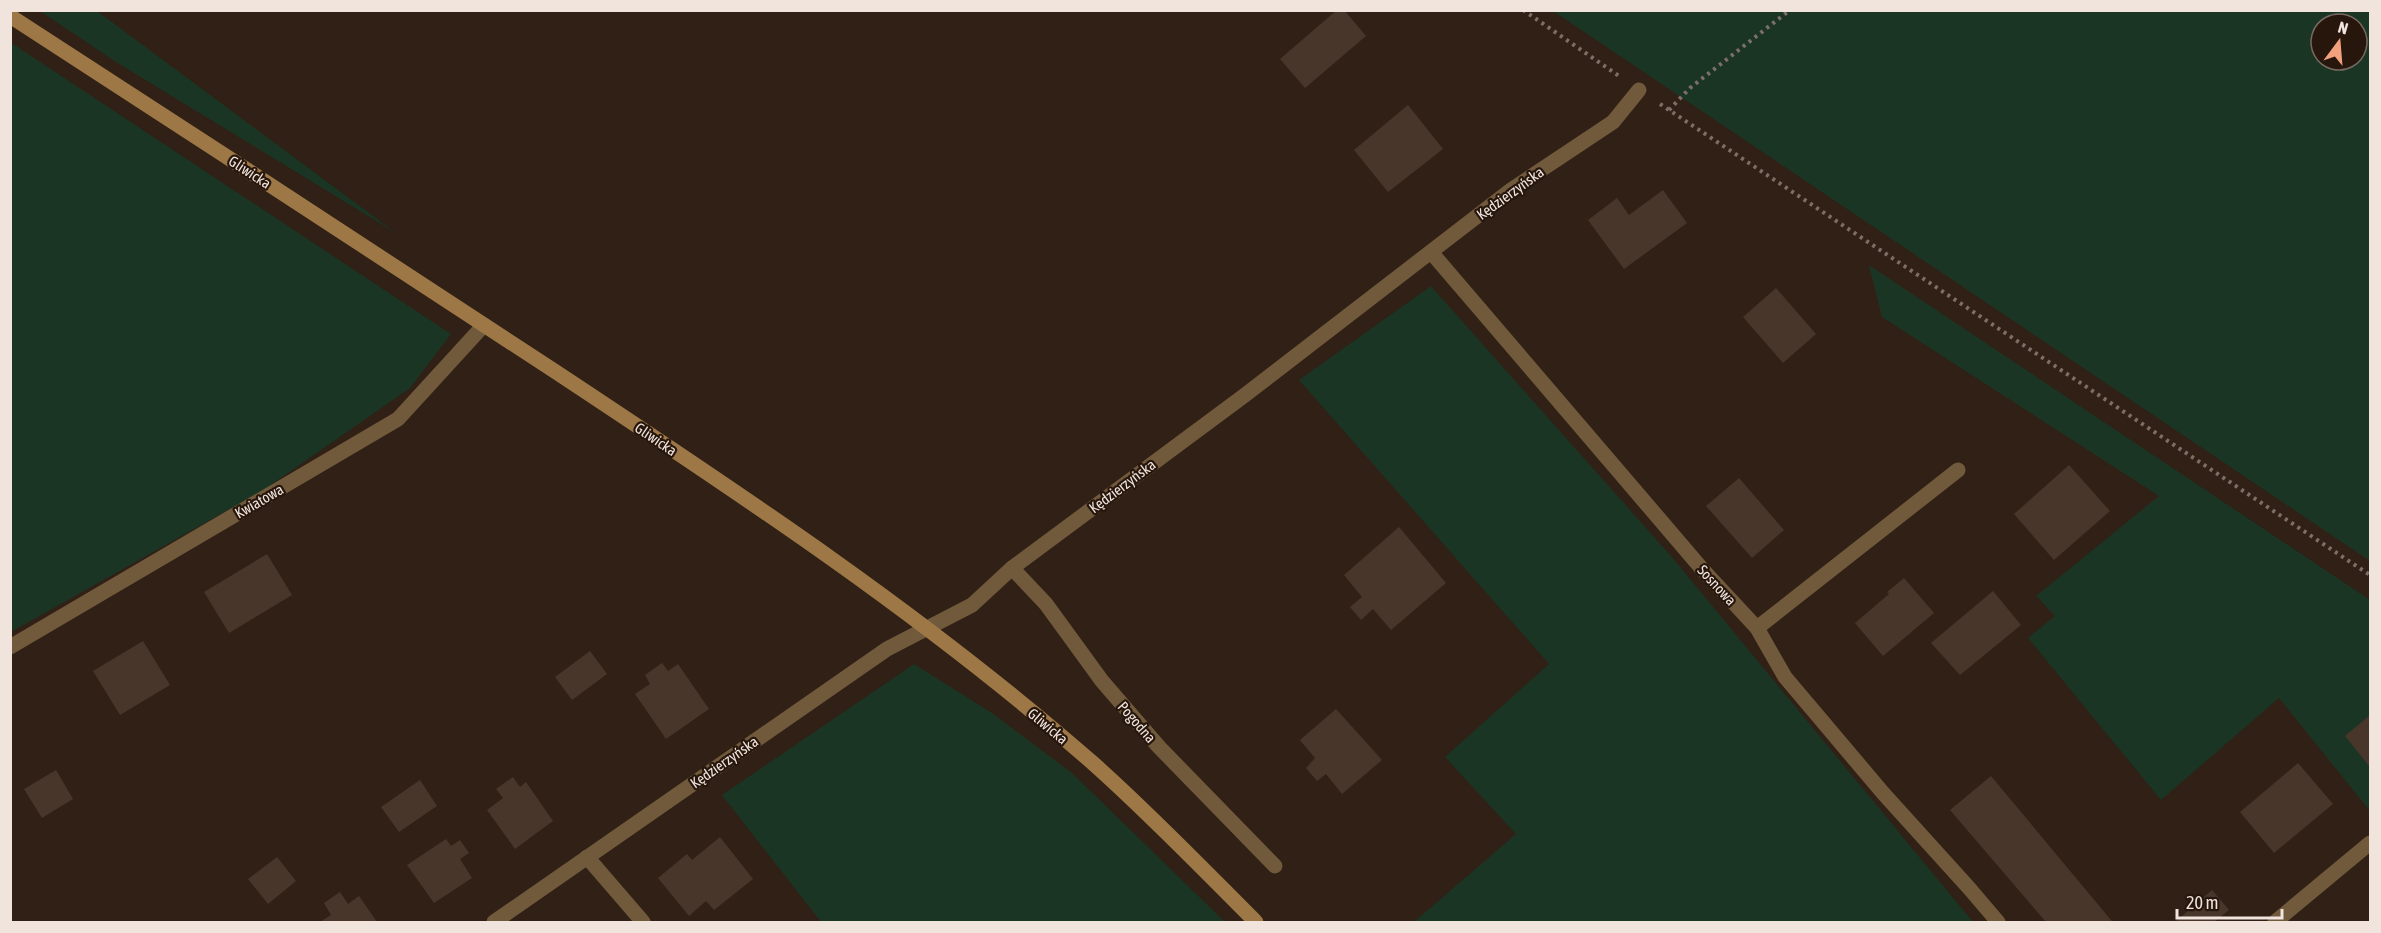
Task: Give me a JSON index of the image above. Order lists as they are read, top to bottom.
{
  "streets": {
    "main road": ["Gliwicka"],
    "street": [
      "Kędzierzyńska",
      "Kwiatowa",
      "Sosnowa",
      "Pogodna"
    ]
  },
  "crossings": [
    ["Gliwicka", "Kędzierzyńska"],
    ["Gliwicka", "Kwiatowa"],
    ["Kędzierzyńska", "Sosnowa"],
    ["Kędzierzyńska", "Pogodna"]
  ],
  "scale_bar": "20 m",
  "north": "top"
}
